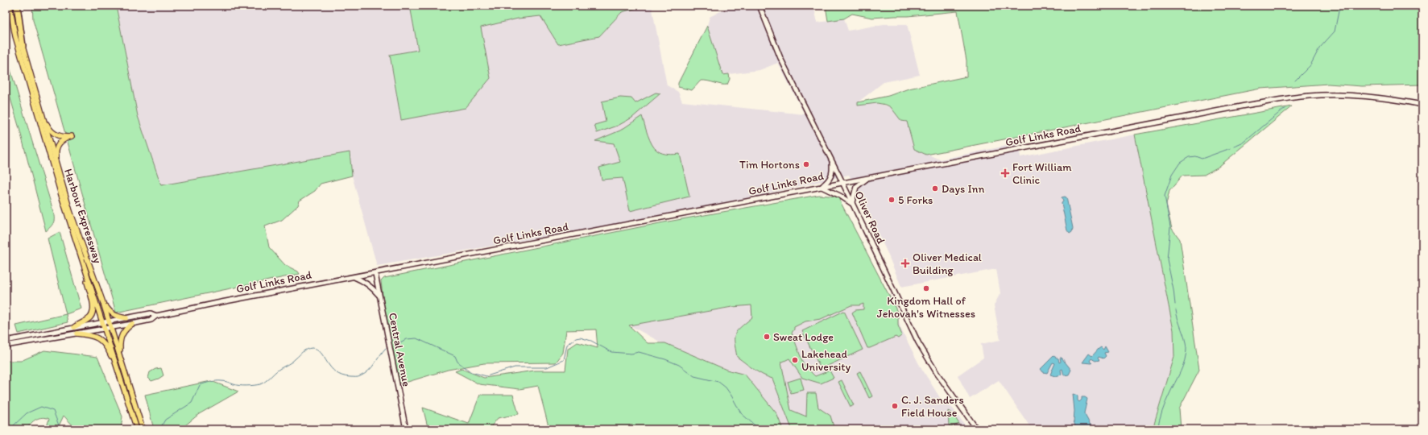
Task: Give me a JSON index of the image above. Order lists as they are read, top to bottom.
{
  "streets": {
    "main road": [
      "Golf Links Road",
      "Harbour Expressway",
      "Oliver Road",
      "Central Avenue"
    ]
  },
  "crossings": [
    ["Golf Links Road", "Harbour Expressway"],
    ["Golf Links Road", "Oliver Road"],
    ["Golf Links Road", "Central Avenue"]
  ],
  "places": {
    "other": [
      "Tim Hortons",
      "Days Inn",
      "5 Forks",
      "Kingdom Hall of Jehovah's Witnesses",
      "Sweat Lodge",
      "Lakehead University",
      "C. J. Sanders Field House"
    ],
    "health": ["Fort William Clinic", "Oliver Medical Building"]
  }
}
